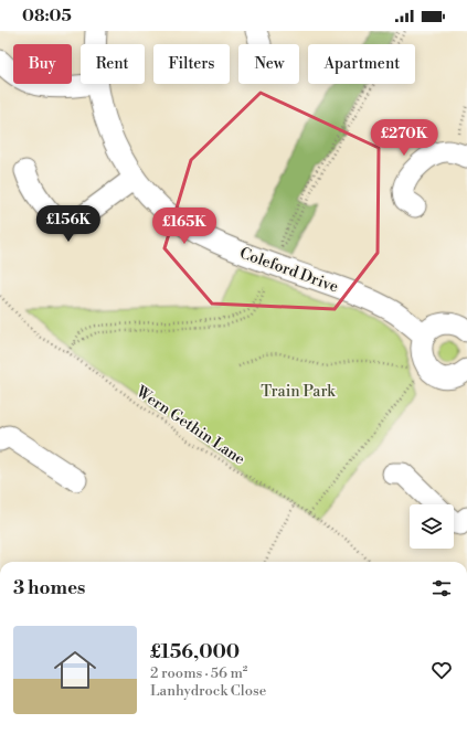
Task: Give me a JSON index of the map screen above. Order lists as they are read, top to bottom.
{
  "streets": {
    "street": ["Coleford Drive"],
    "path": ["Wern Gethin Lane"]
  },
  "parks": ["Train Park"],
  "page": {
    "status": "08:05",
    "chip": [
      "Buy",
      "Rent",
      "Filters",
      "New",
      "Apartment"
    ],
    "price": ["£270K", "£156K", "£165K"],
    "heading": "3 homes",
    "list": [
      {
        "name": "£156,000",
        "note": "2 rooms · 56 m² · Lanhydrock Close"
      }
    ]
  }
}
